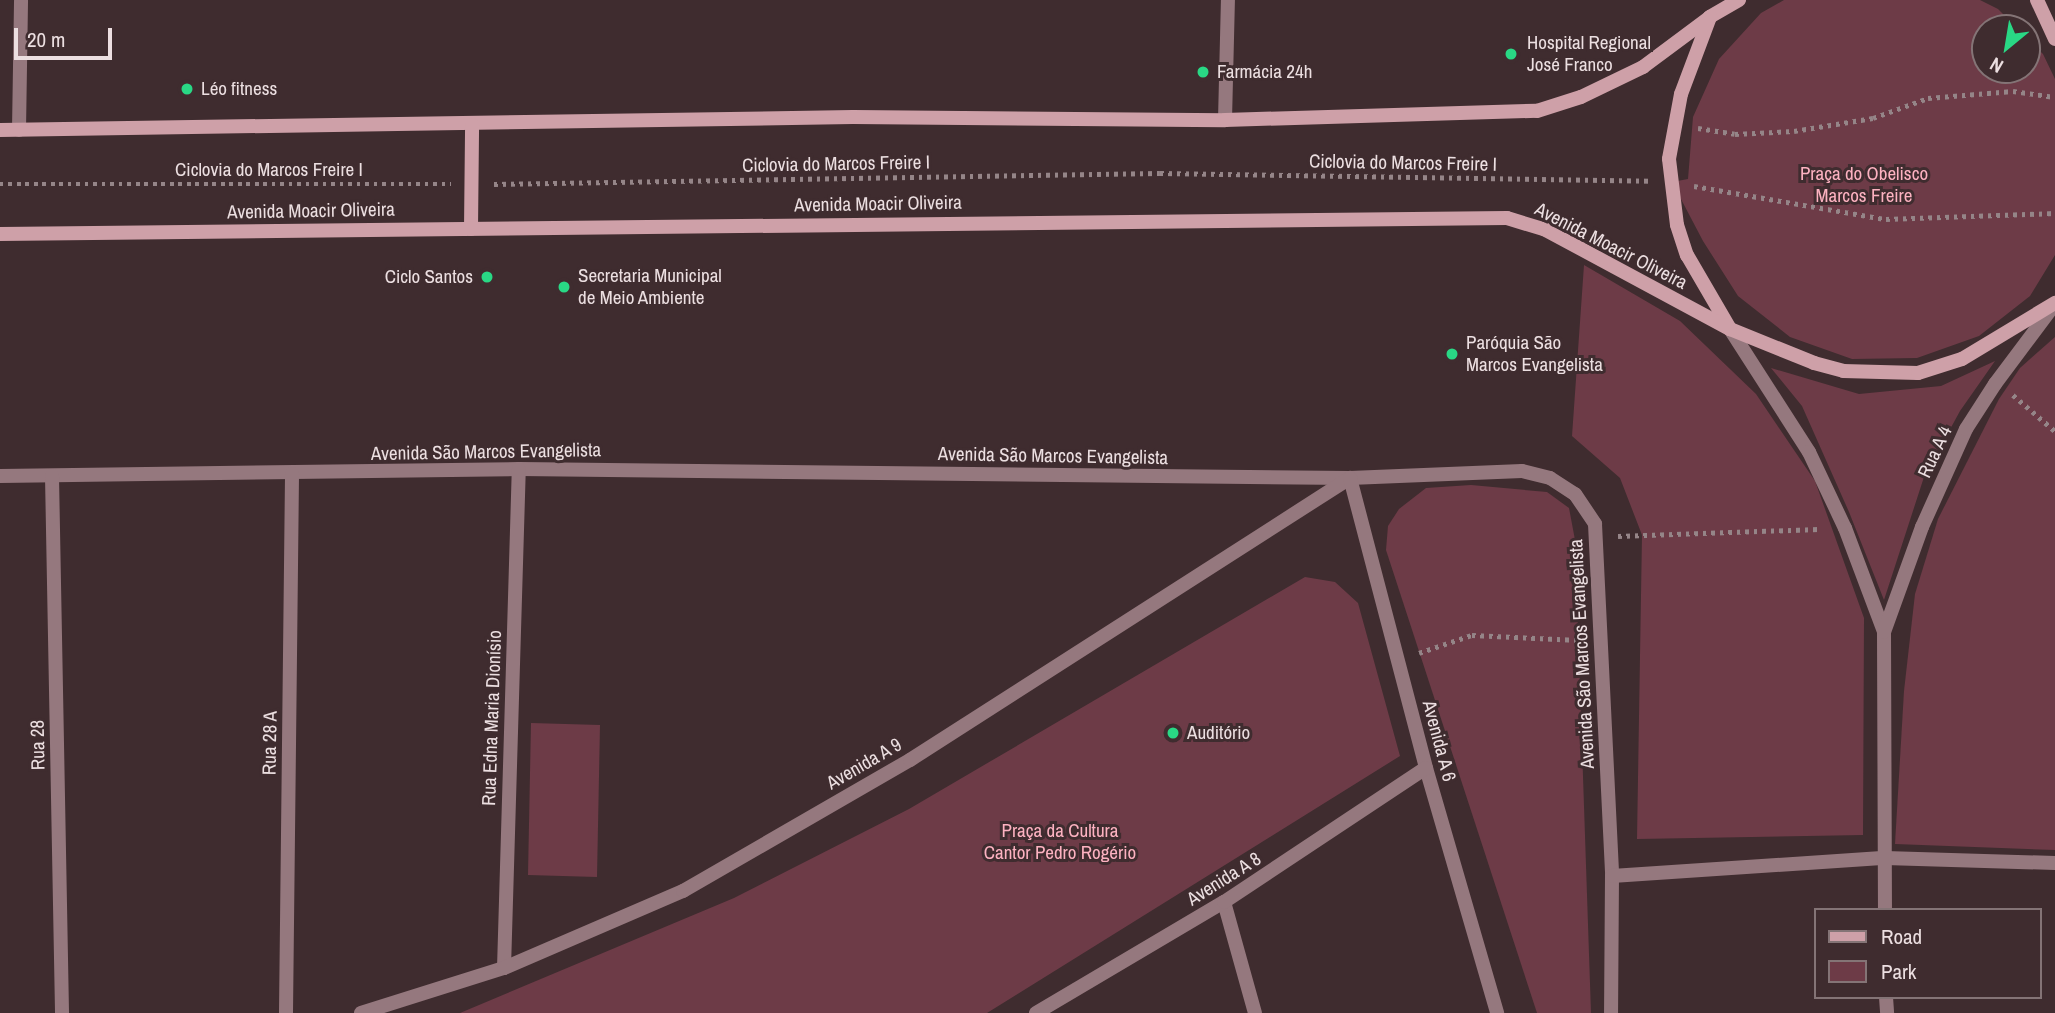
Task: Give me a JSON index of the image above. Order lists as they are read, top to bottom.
{
  "streets": {
    "main road": ["Avenida Moacir Oliveira"],
    "street": [
      "Avenida São Marcos Evangelista",
      "Rua A 4",
      "Rua Edna Maria Dionísio",
      "Avenida A 6",
      "Rua 28 A",
      "Rua 28",
      "Avenida A 9",
      "Avenida A 8"
    ],
    "path": ["Ciclovia do Marcos Freire I"]
  },
  "crossings": [
    ["Avenida Moacir Oliveira", "Rua A 4"],
    ["Avenida São Marcos Evangelista", "Rua Edna Maria Dionísio"],
    ["Avenida São Marcos Evangelista", "Avenida A 6"],
    ["Avenida São Marcos Evangelista", "Rua 28 A"],
    ["Avenida São Marcos Evangelista", "Rua 28"],
    ["Avenida São Marcos Evangelista", "Avenida A 9"],
    ["Rua Edna Maria Dionísio", "Avenida A 9"],
    ["Avenida A 6", "Avenida A 9"],
    ["Avenida A 6", "Avenida A 8"]
  ],
  "parks": ["Praça do Obelisco Marcos Freire", "Praça da Cultura Cantor Pedro Rogério"],
  "places": [
    "Hospital Regional José Franco",
    "Farmácia 24h",
    "Léo fitness",
    "Ciclo Santos",
    "Secretaria Municipal de Meio Ambiente",
    "Paróquia São Marcos Evangelista",
    "Auditório"
  ],
  "legend": ["Road", "Park"],
  "scale_bar": "20 m",
  "north": "bottom left"
}
